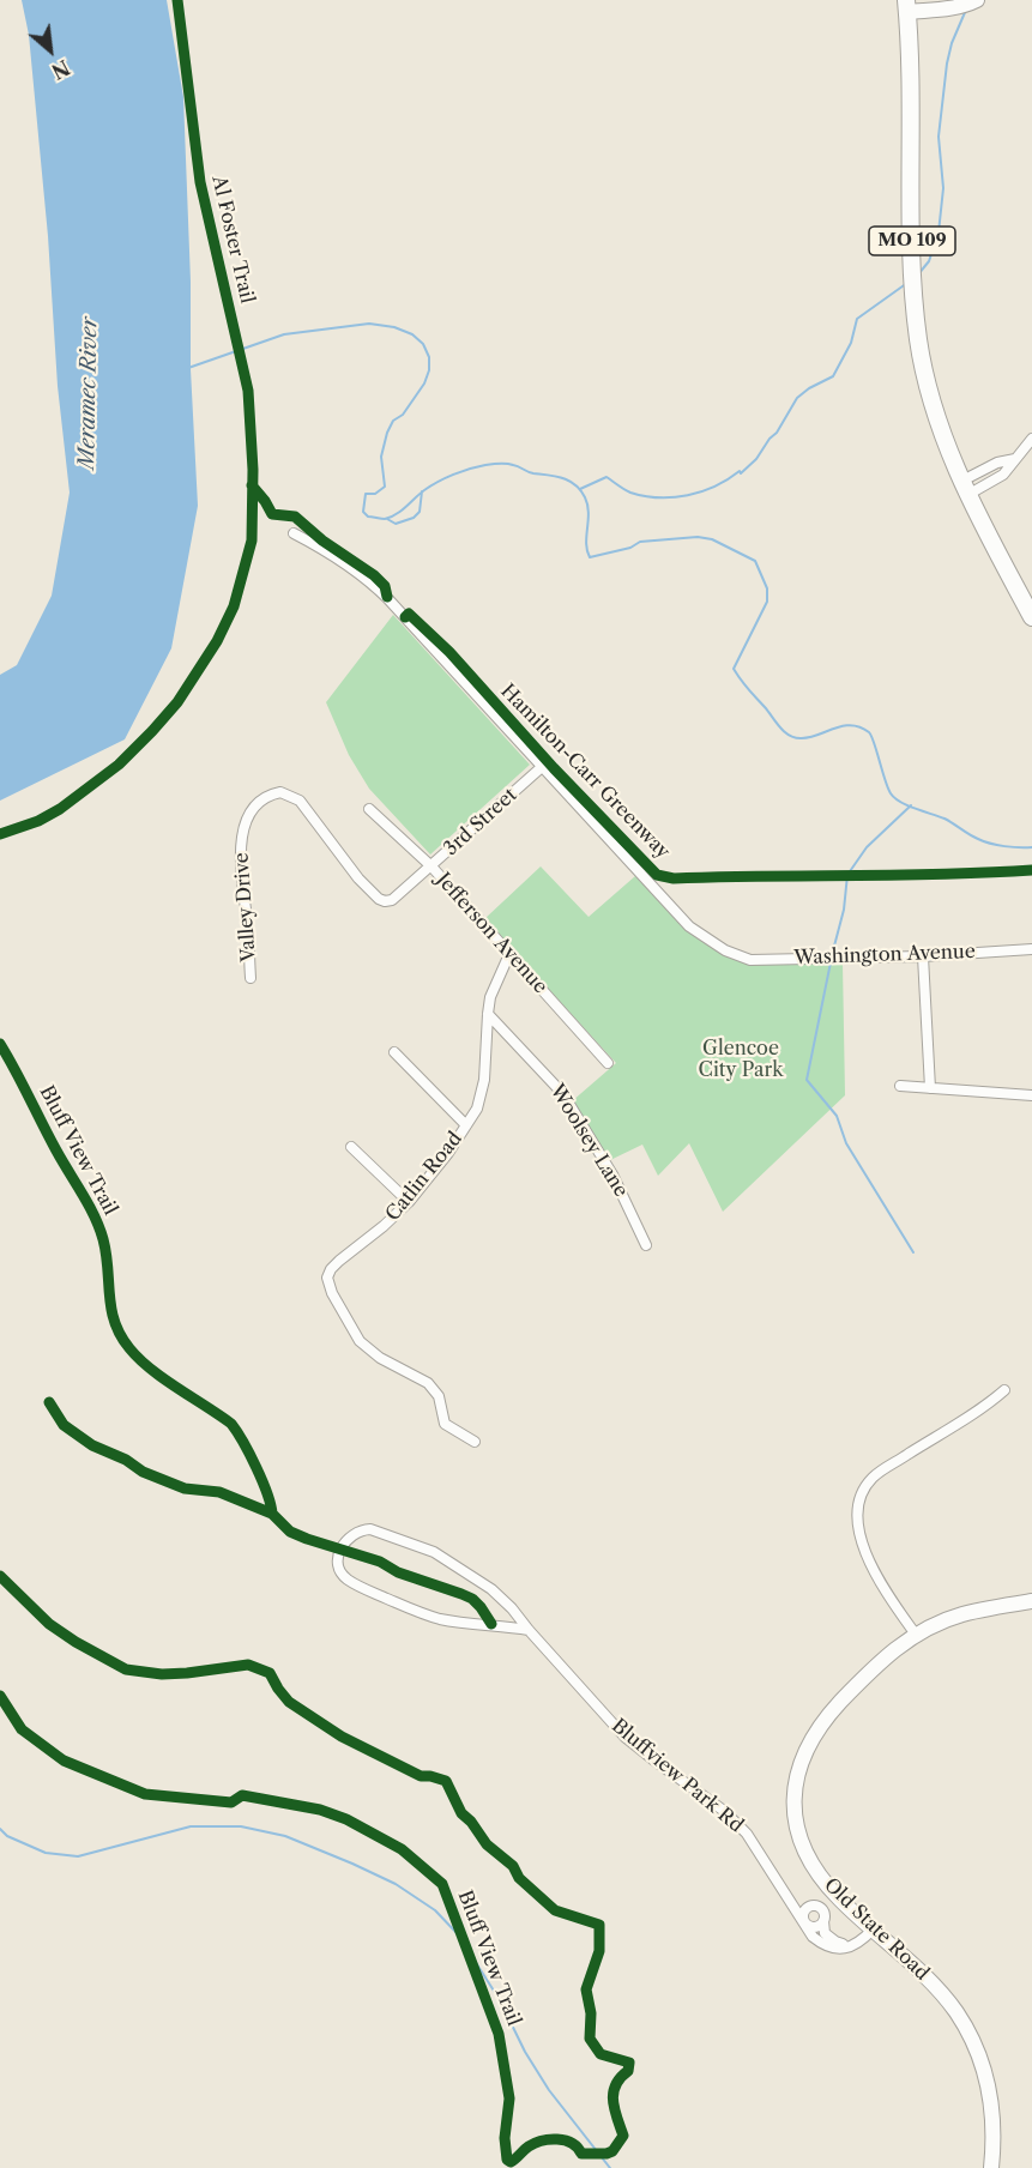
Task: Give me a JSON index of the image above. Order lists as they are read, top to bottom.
{
  "streets": {
    "main road": ["MO 109"],
    "street": [
      "3rd Street",
      "Valley Drive",
      "Jefferson Avenue",
      "Washington Avenue",
      "Woolsey Lane",
      "Catlin Road",
      "Bluffview Park Rd",
      "Old State Road"
    ],
    "cycle path": ["Al Foster Trail", "Hamilton-Carr Greenway", "Bluff View Trail"]
  },
  "crossings": [
    ["3rd Street", "Valley Drive"],
    ["3rd Street", "Jefferson Avenue"],
    ["3rd Street", "Washington Avenue"],
    ["Jefferson Avenue", "Catlin Road"],
    ["Woolsey Lane", "Catlin Road"],
    ["Bluffview Park Rd", "Old State Road"]
  ],
  "water": ["Meramec River"],
  "parks": ["Glencoe City Park"],
  "north": "bottom right"
}
